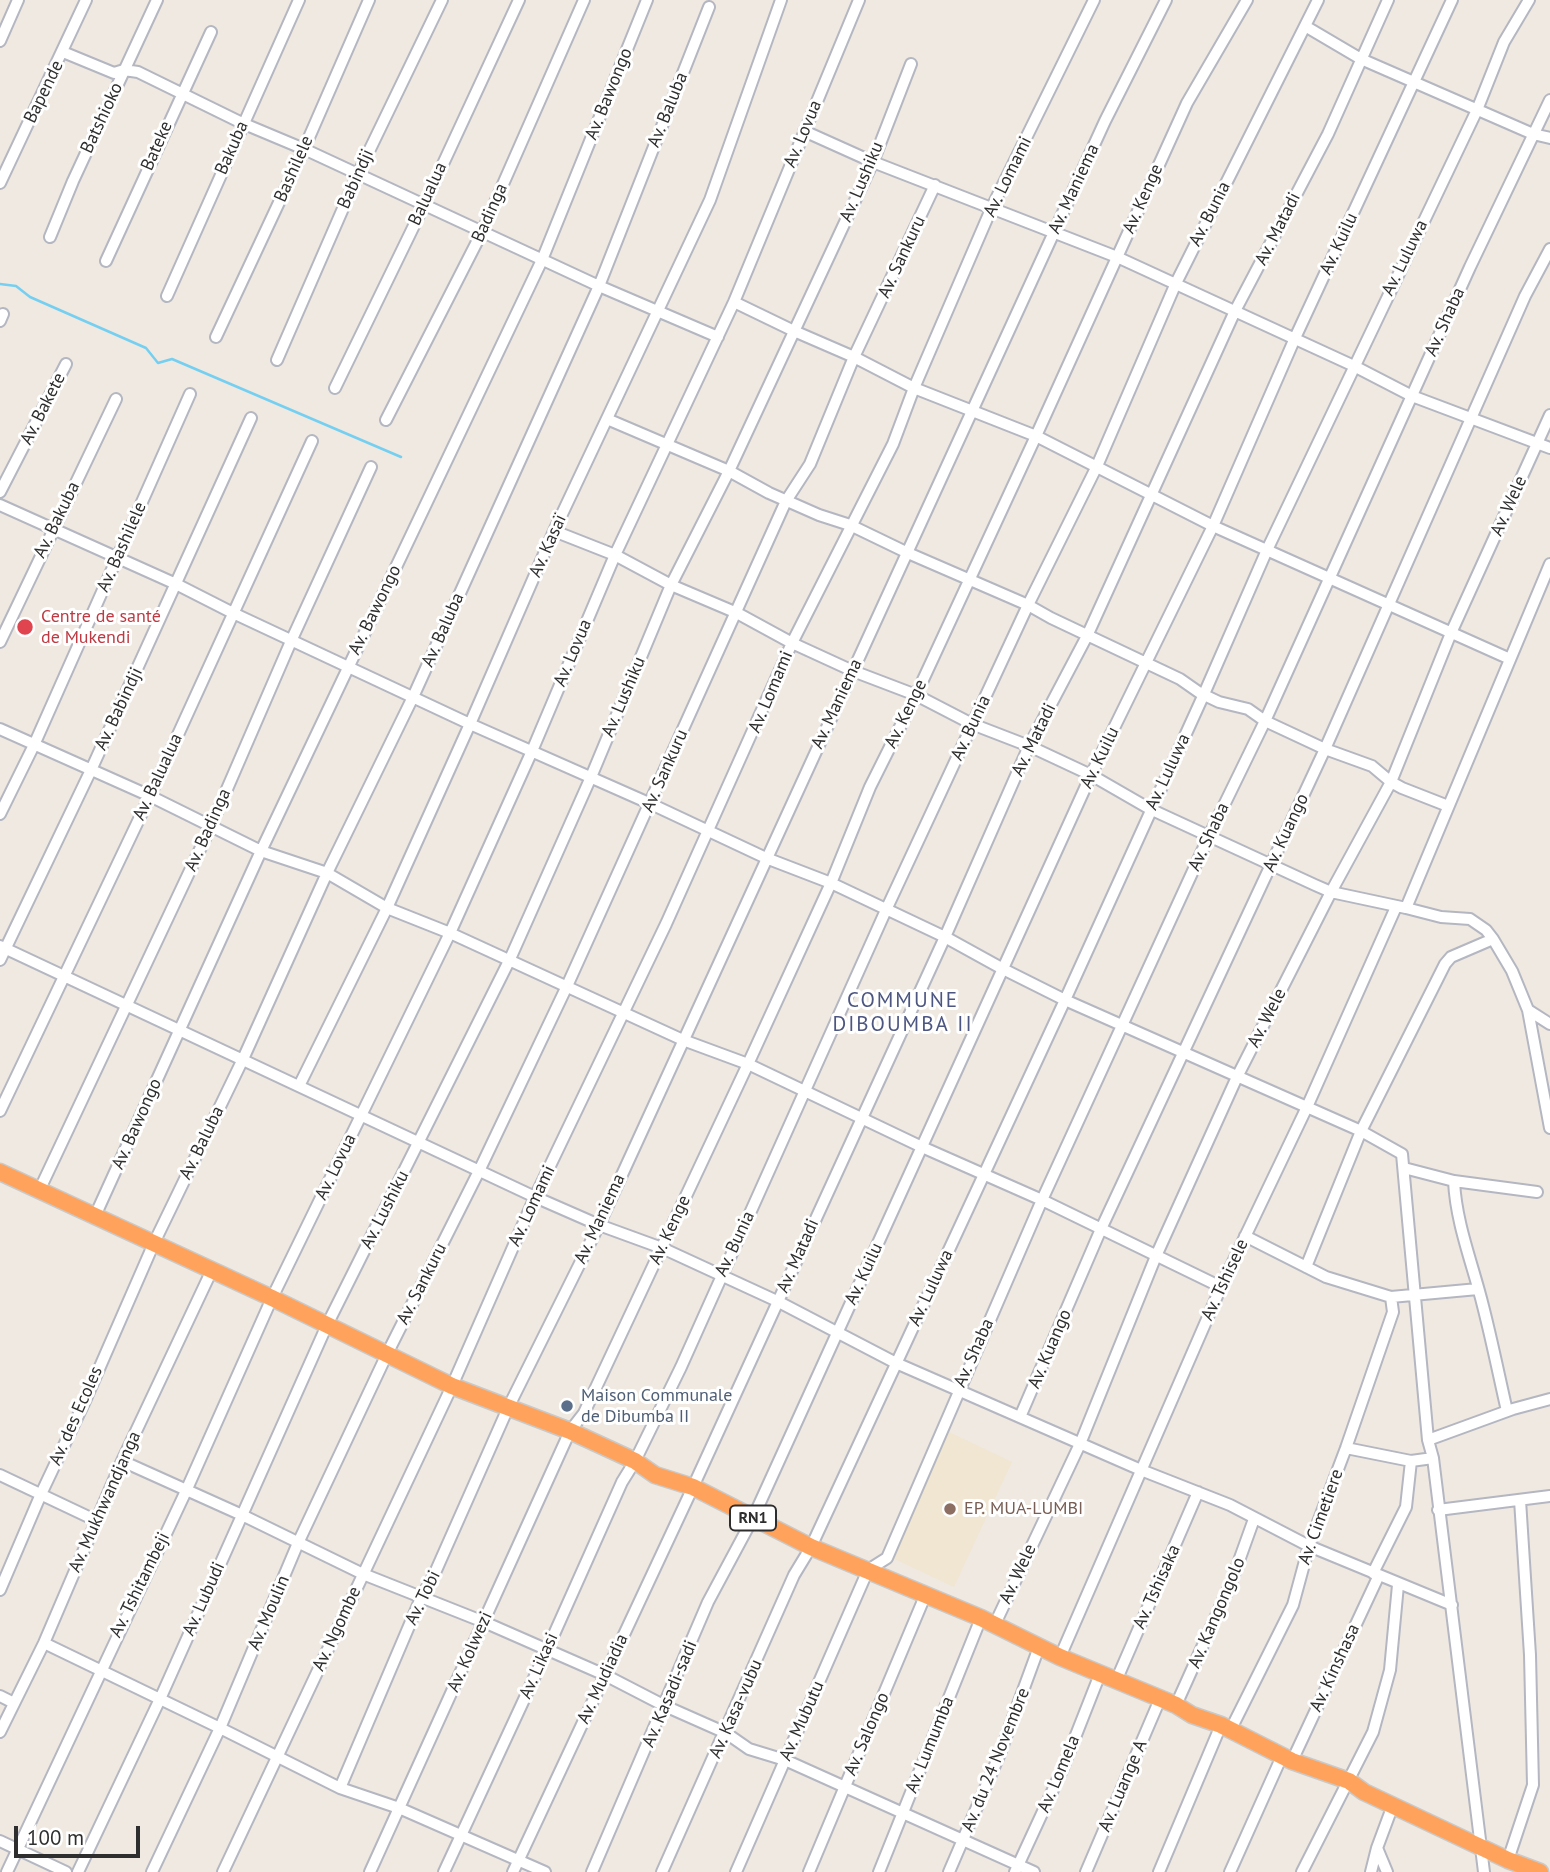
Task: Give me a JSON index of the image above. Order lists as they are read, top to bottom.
{
  "streets": {
    "highway": ["RN1"],
    "street": [
      "Bapende",
      "Av. Bawongo",
      "Av. Baluba",
      "Batshioko",
      "Av. Lovua",
      "Bateke",
      "Bakuba",
      "Bashilele",
      "Av. Lomami",
      "Babindji",
      "Av. Lushiku",
      "Av. Maniema",
      "Balualua",
      "Av. Kenge",
      "Badinga",
      "Av. Bunia",
      "Av. Matadi",
      "Av. Kuilu",
      "Av. Sankuru",
      "Av. Luluwa",
      "Av. Shaba",
      "Av. Bakete",
      "Av. Wele",
      "Av. Bakuba",
      "Av. Kasaï",
      "Av. Bashilele",
      "Av. Babindji",
      "Av. Balualua",
      "Av. Badinga",
      "Av. Kuango",
      "Av. Tshisele",
      "Av. des Ecoles",
      "Av. Mukhwandjanga",
      "Av. Cimetiere",
      "Av. Tshitambeji",
      "Av. Tshisaka",
      "Av. Tobi",
      "Av. Lubudi",
      "Av. Moulin",
      "Av. Kangongolo",
      "Av. Ngombe",
      "Av. Kolwezi",
      "Av. Likasi",
      "Av. Kinshasa",
      "Av. Mudiadia",
      "Av. Kasadi-sadi",
      "Av. Kasa-vubu",
      "Av. Mubutu",
      "Av. Salongo",
      "Av. Lumumba",
      "Av. du 24 Novembre",
      "Av. Lomela",
      "Av. Luange A"
    ]
  },
  "crossings": [
    ["Av. Bawongo", "RN1"],
    ["Av. Baluba", "Av. des Ecoles"],
    ["Av. Baluba", "RN1"],
    ["Av. Lovua", "RN1"],
    ["Av. Lovua", "Av. Tshitambeji"],
    ["Av. Lomami", "RN1"],
    ["Av. Lomami", "Av. Ngombe"],
    ["Av. Lushiku", "RN1"],
    ["Av. Lushiku", "Av. Lubudi"],
    ["Av. Maniema", "RN1"],
    ["Av. Maniema", "Av. Tobi"],
    ["Av. Kenge", "RN1"],
    ["Av. Kenge", "Av. Kolwezi"],
    ["Av. Bunia", "RN1"],
    ["Av. Bunia", "Av. Likasi"],
    ["Av. Matadi", "RN1"],
    ["Av. Matadi", "Av. Mudiadia"],
    ["Av. Kuilu", "RN1"],
    ["Av. Kuilu", "Av. Kasadi-sadi"],
    ["Av. Sankuru", "RN1"],
    ["Av. Sankuru", "Av. Moulin"],
    ["Av. Luluwa", "RN1"],
    ["Av. Luluwa", "Av. Kasa-vubu"],
    ["Av. Shaba", "RN1"],
    ["Av. Shaba", "Av. Mubutu"],
    ["Av. Wele", "RN1"],
    ["Av. Wele", "Av. Lumumba"],
    ["Av. Badinga", "RN1"],
    ["Av. Tshisele", "RN1"],
    ["Av. des Ecoles", "RN1"],
    ["Av. Mukhwandjanga", "RN1"],
    ["Av. Cimetiere", "RN1"],
    ["RN1", "Av. Tshitambeji"],
    ["RN1", "Av. Tshisaka"],
    ["RN1", "Av. Tobi"],
    ["RN1", "Av. Lubudi"],
    ["RN1", "Av. Moulin"],
    ["RN1", "Av. Kangongolo"],
    ["RN1", "Av. Ngombe"],
    ["RN1", "Av. Kolwezi"],
    ["RN1", "Av. Likasi"],
    ["RN1", "Av. Kinshasa"],
    ["RN1", "Av. Mudiadia"],
    ["RN1", "Av. Kasadi-sadi"],
    ["RN1", "Av. Kasa-vubu"],
    ["RN1", "Av. Mubutu"],
    ["RN1", "Av. Salongo"],
    ["RN1", "Av. Lumumba"],
    ["RN1", "Av. du 24 Novembre"],
    ["RN1", "Av. Lomela"],
    ["RN1", "Av. Luange A"]
  ],
  "districts": ["COMMUNE DIBOUMBA II"],
  "places": ["Centre de santé de Mukendi", "Maison Communale de Dibumba II", "EP. MUA-LUMBI"],
  "scale_bar": "100 m"
}
